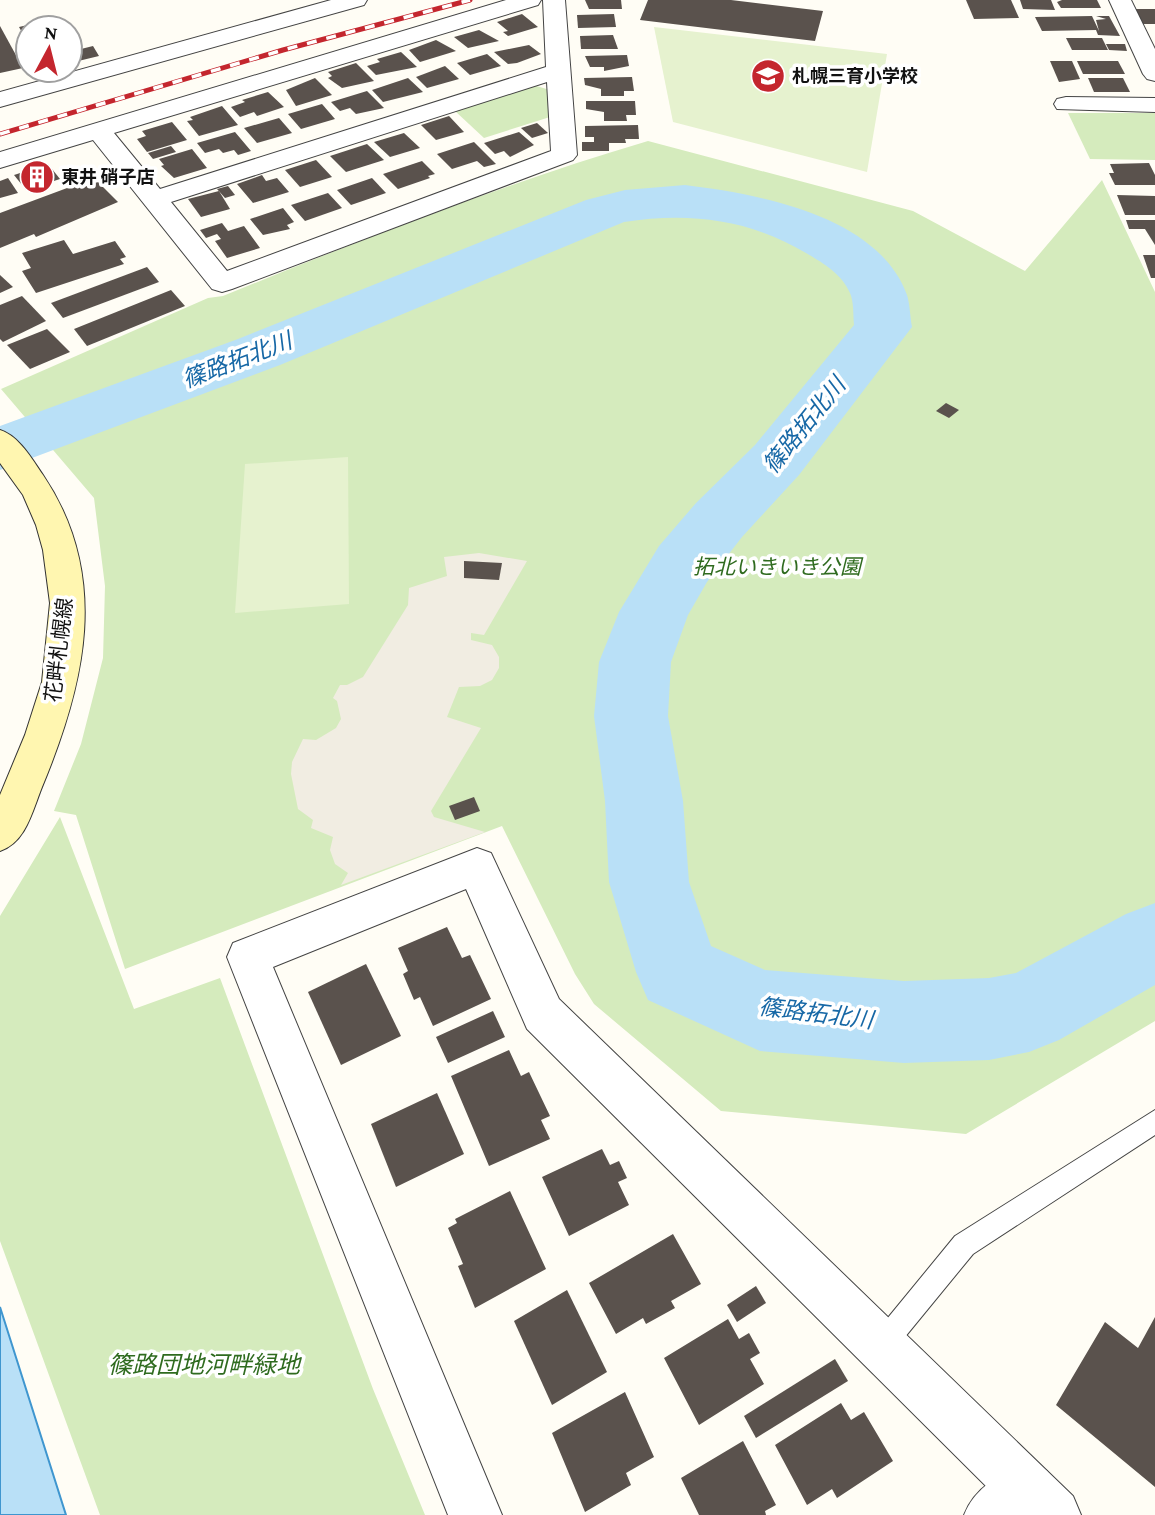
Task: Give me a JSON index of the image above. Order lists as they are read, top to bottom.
{
  "streets": {
    "main road": ["花畔札幌線"]
  },
  "water": ["篠路拓北川"],
  "parks": ["拓北いきいき公園", "篠路団地河畔緑地"],
  "places": {
    "school or university": ["札幌三育小学校"],
    "building": ["東井 硝子店"]
  },
  "north": "top"
}
